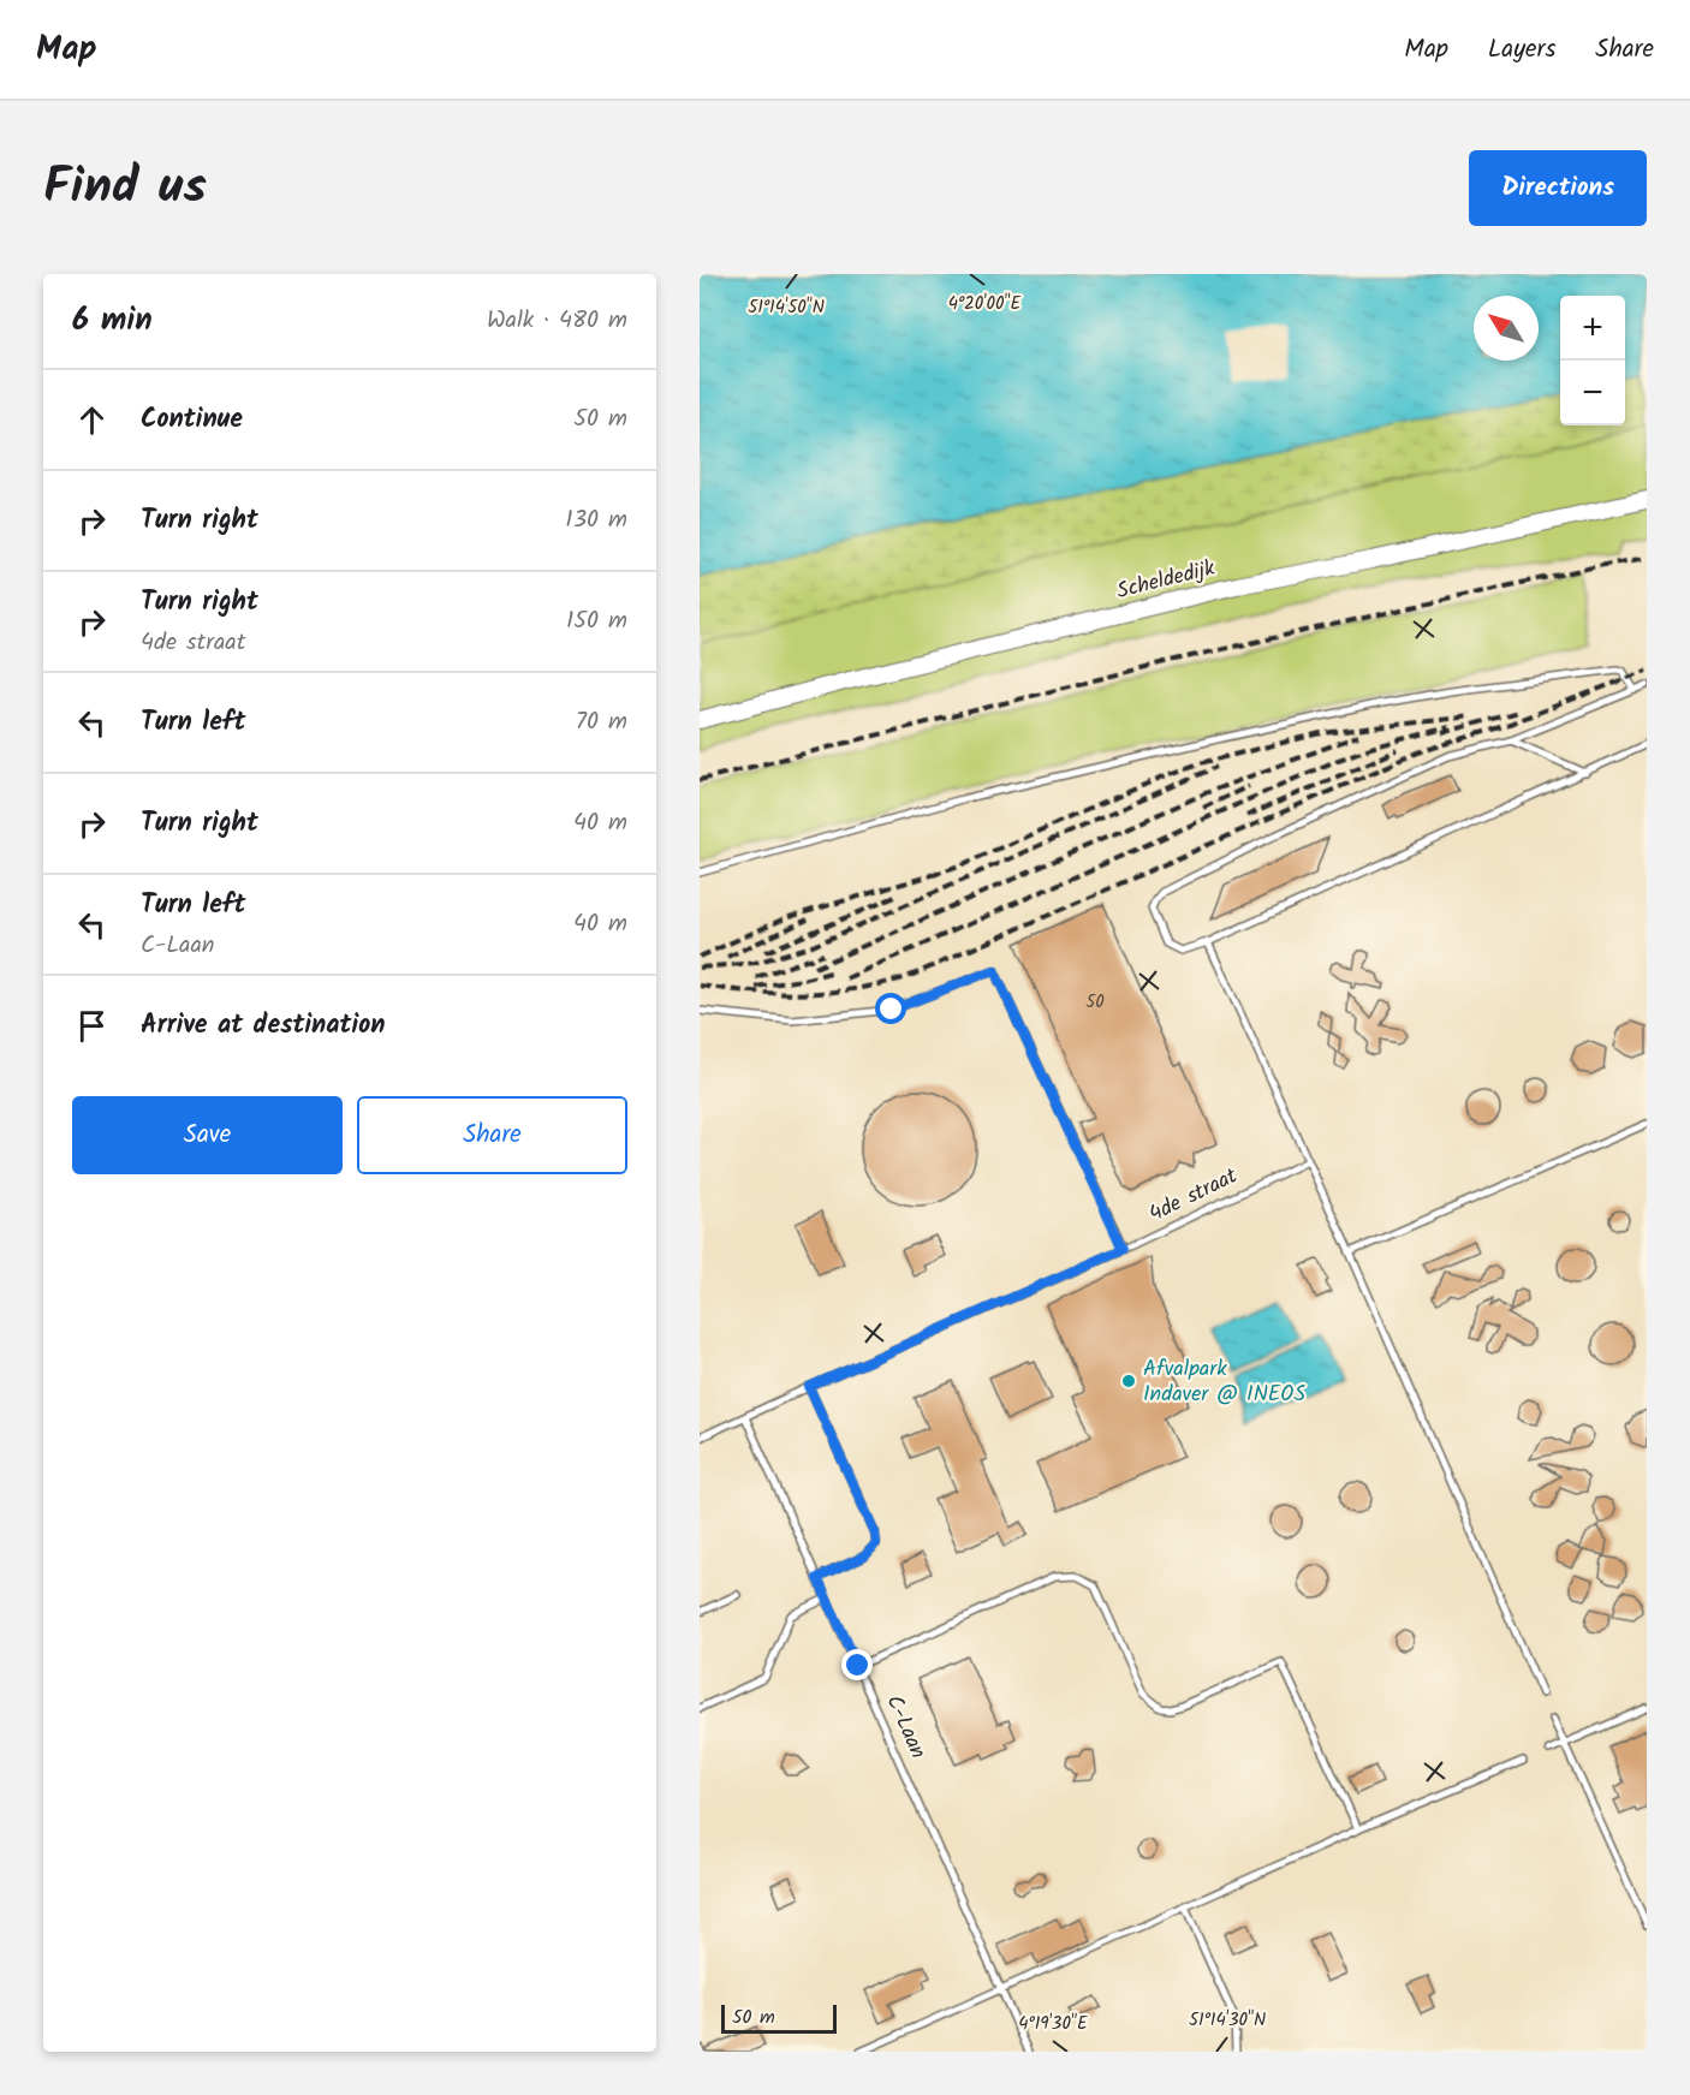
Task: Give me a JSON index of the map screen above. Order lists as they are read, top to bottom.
{
  "streets": {
    "street": ["Scheldedijk"],
    "lane": ["4de straat", "C-Laan"]
  },
  "crossings": [
    ["4de straat", "C-Laan"]
  ],
  "places": ["Afvalpark Indaver @ INEOS"],
  "house_numbers": ["50"],
  "scale_bar": "50 m",
  "north": "top left",
  "page": {
    "header": "Map",
    "nav": ["Map", "Layers", "Share"],
    "title": "Find us",
    "buttons": [
      "Directions",
      ["Save", "Share"]
    ],
    "heading": ["6 min", "Walk · 480 m"],
    "map_buttons": ["+", "−"],
    "list": [
      ["Continue", "50 m"],
      ["Turn right", "130 m"],
      ["Turn right", "4de straat", "150 m"],
      ["Turn left", "70 m"],
      ["Turn right", "40 m"],
      ["Turn left", "C-Laan", "40 m"],
      "Arrive at destination"
    ],
    "scale": "50 m"
  },
  "coordinates": [
    "4°20'00\"E",
    "51°14'50\"N",
    "51°14'30\"N",
    "4°19'30\"E"
  ]
}
